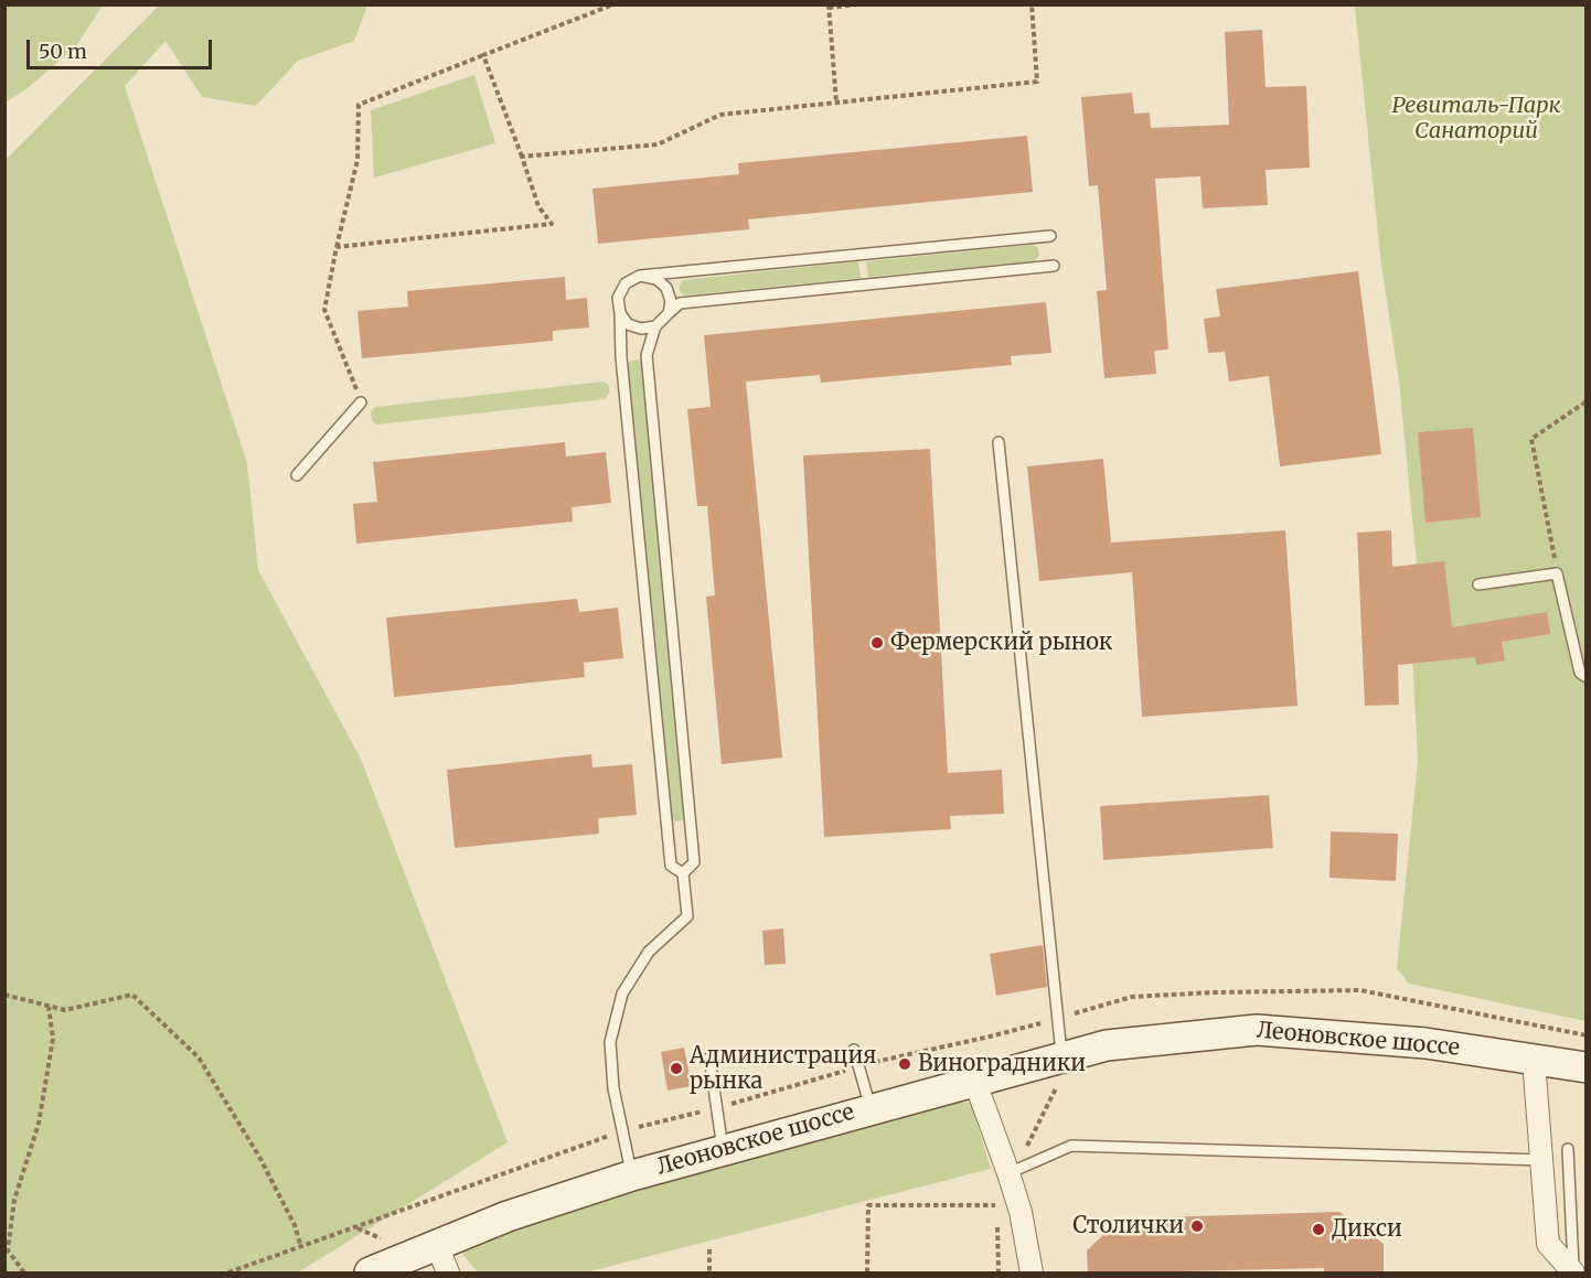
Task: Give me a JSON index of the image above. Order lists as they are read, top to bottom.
{
  "streets": {
    "main road": ["Леоновское шоссе"]
  },
  "parks": ["Ревиталь-Парк Санаторий"],
  "places": [
    "Фермерский рынок",
    "Виноградники",
    "Администрация рынка",
    "Столички",
    "Дикси"
  ],
  "scale_bar": "50 m"
}
